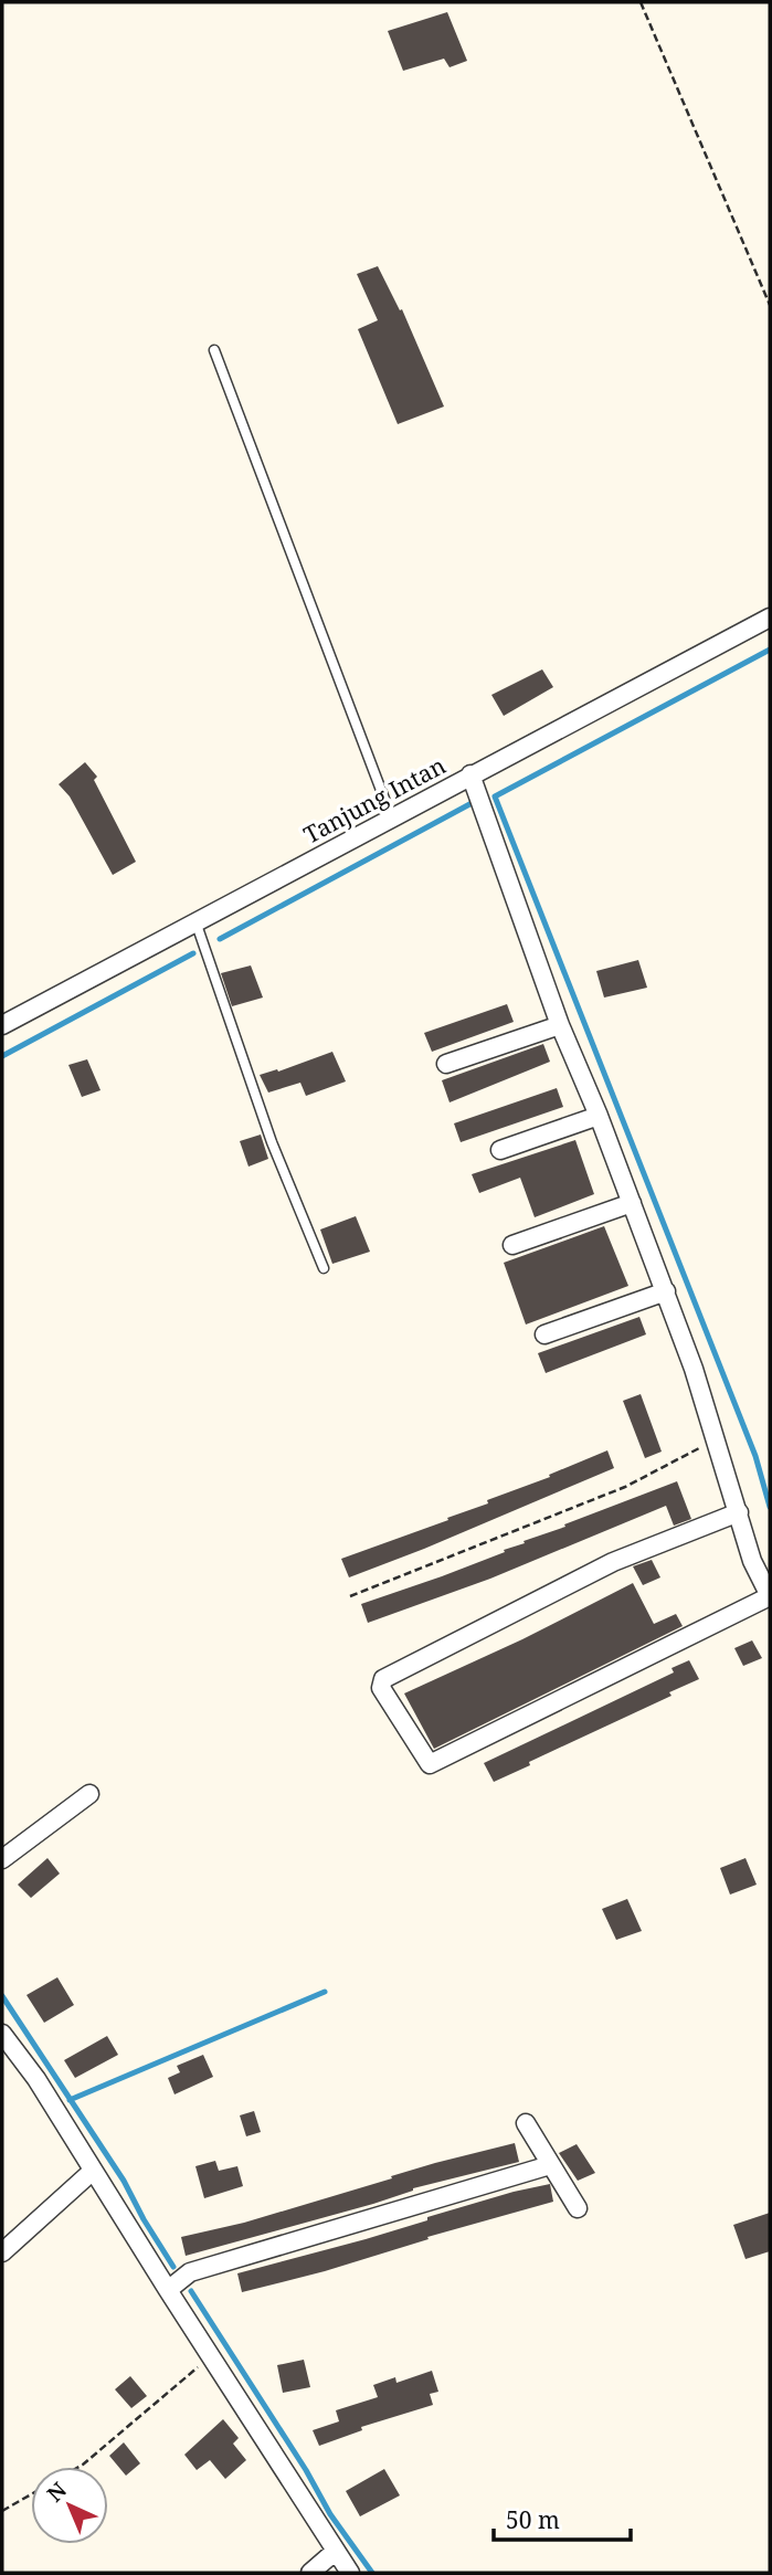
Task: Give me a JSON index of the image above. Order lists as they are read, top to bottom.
{
  "streets": {
    "street": ["Tanjung Intan"]
  },
  "scale_bar": "50 m",
  "north": "top left"
}
